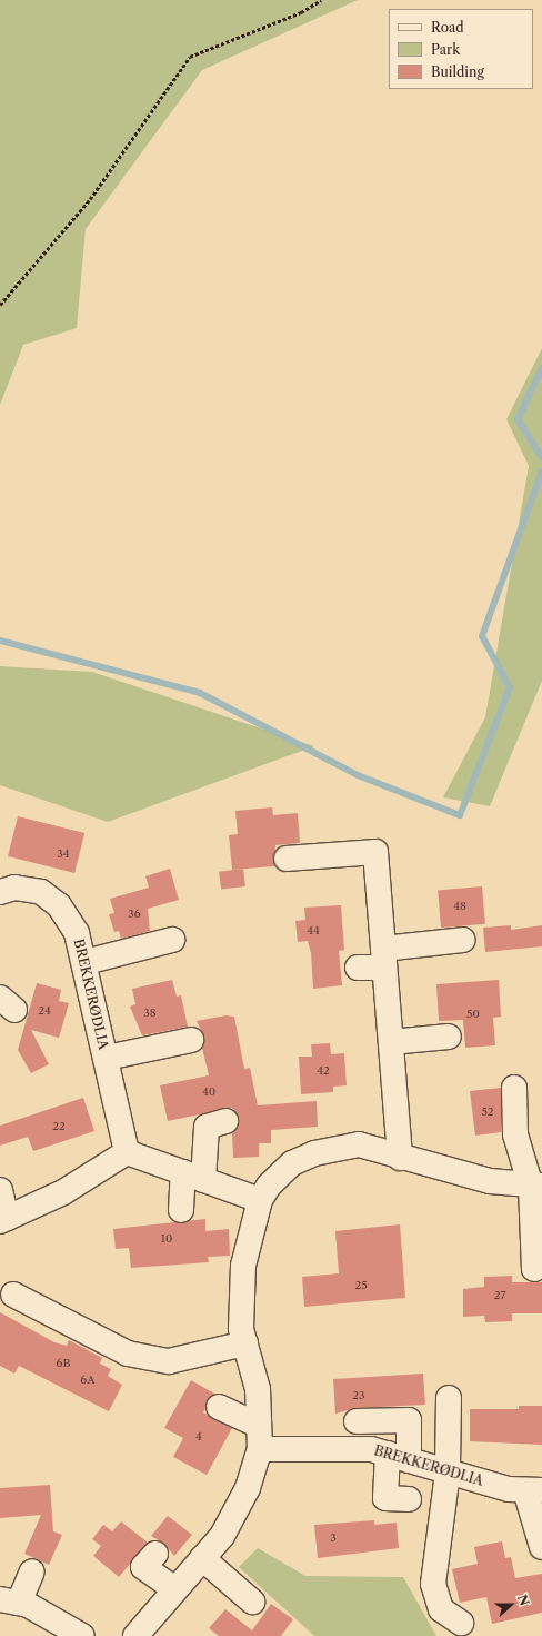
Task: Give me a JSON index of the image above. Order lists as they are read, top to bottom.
{
  "streets": {
    "street": ["BREKKERØDLIA"]
  },
  "house_numbers": [
    "34",
    "48",
    "36",
    "44",
    "24",
    "38",
    "50",
    "42",
    "40",
    "52",
    "22",
    "10",
    "25",
    "27",
    "6B",
    "6A",
    "23",
    "4",
    "3"
  ],
  "legend": ["Road", "Park", "Building"],
  "north": "right"
}
